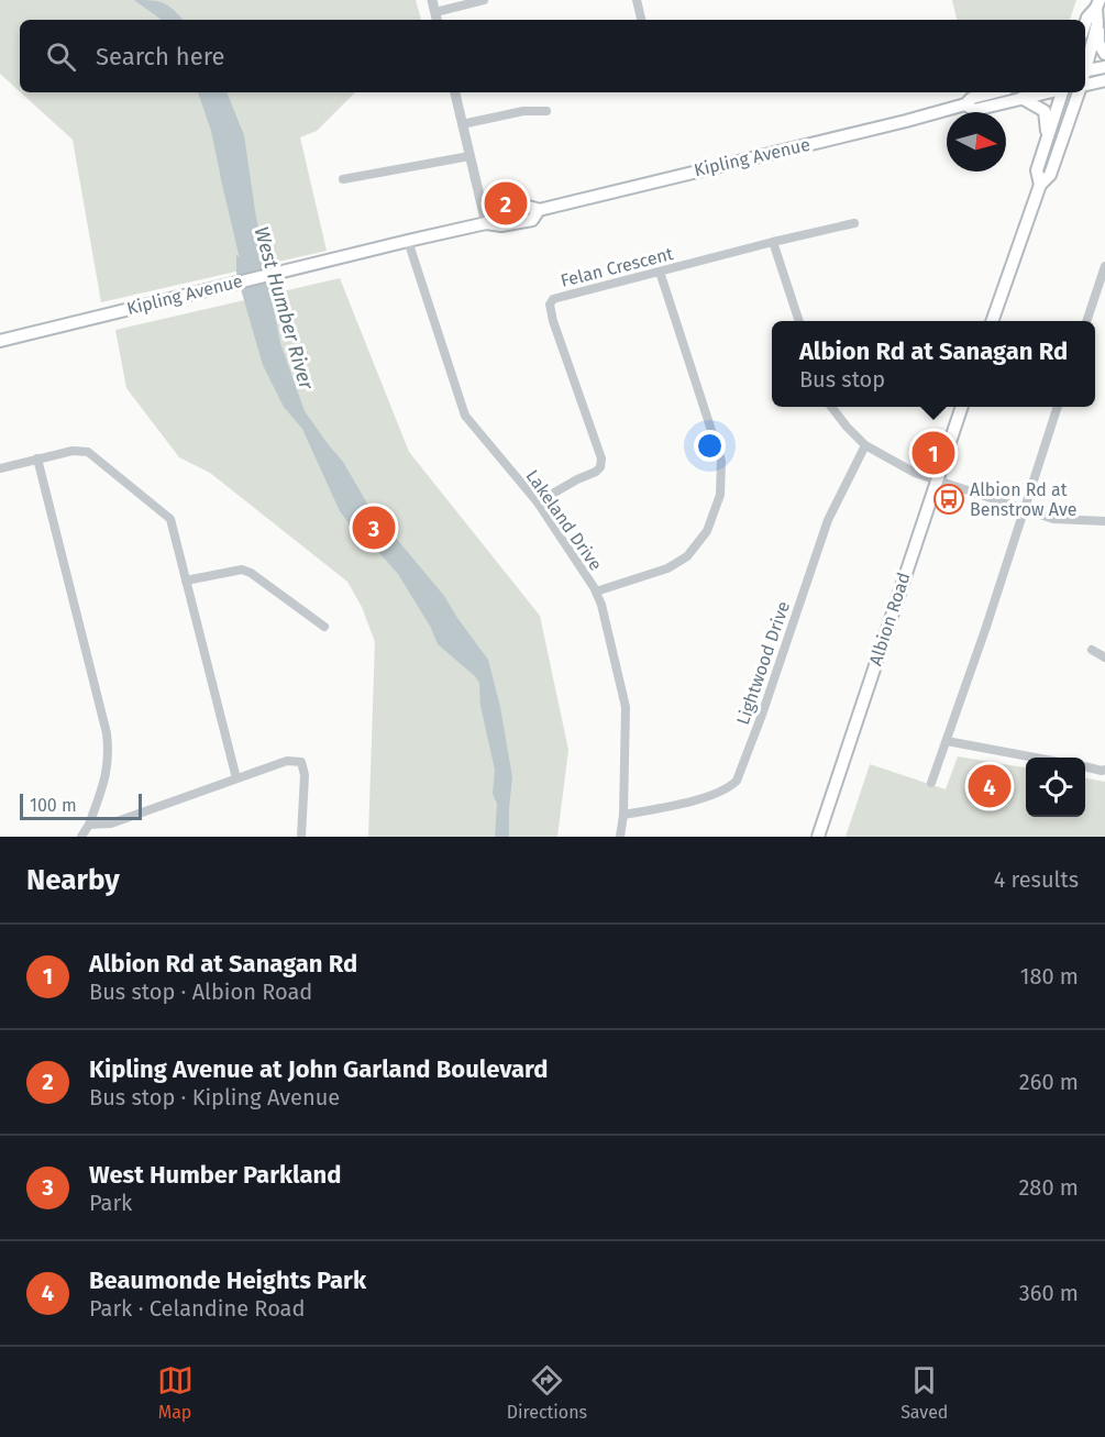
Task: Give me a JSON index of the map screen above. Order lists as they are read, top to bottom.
{
  "streets": {
    "main road": ["Kipling Avenue", "Albion Road"],
    "street": ["Felan Crescent", "Lakeland Drive", "Lightwood Drive"]
  },
  "crossings": [
    ["Kipling Avenue", "Lakeland Drive"],
    ["Felan Crescent", "Lakeland Drive"],
    ["Lakeland Drive", "Lightwood Drive"]
  ],
  "water": ["West Humber River"],
  "places": {
    "bus stop": ["Albion Rd at Benstrow Ave"]
  },
  "scale_bar": "100 m",
  "north": "right",
  "page": {
    "search": "Search here",
    "pins": [
      "2",
      "1",
      "3",
      "4"
    ],
    "popup": ["Albion Rd at Sanagan Rd", "Bus stop"],
    "scale": "100 m",
    "heading": ["Nearby", "4 results"],
    "list": [
      {
        "mark": "1",
        "name": "Albion Rd at Sanagan Rd",
        "note": "Bus stop · Albion Road",
        "value": "180 m"
      },
      {
        "mark": "2",
        "name": "Kipling Avenue at John Garland Boulevard",
        "note": "Bus stop · Kipling Avenue",
        "value": "260 m"
      },
      {
        "mark": "3",
        "name": "West Humber Parkland",
        "note": "Park",
        "value": "280 m"
      },
      {
        "mark": "4",
        "name": "Beaumonde Heights Park",
        "note": "Park · Celandine Road",
        "value": "360 m"
      }
    ],
    "nav": ["Map", "Directions", "Saved"]
  }
}
